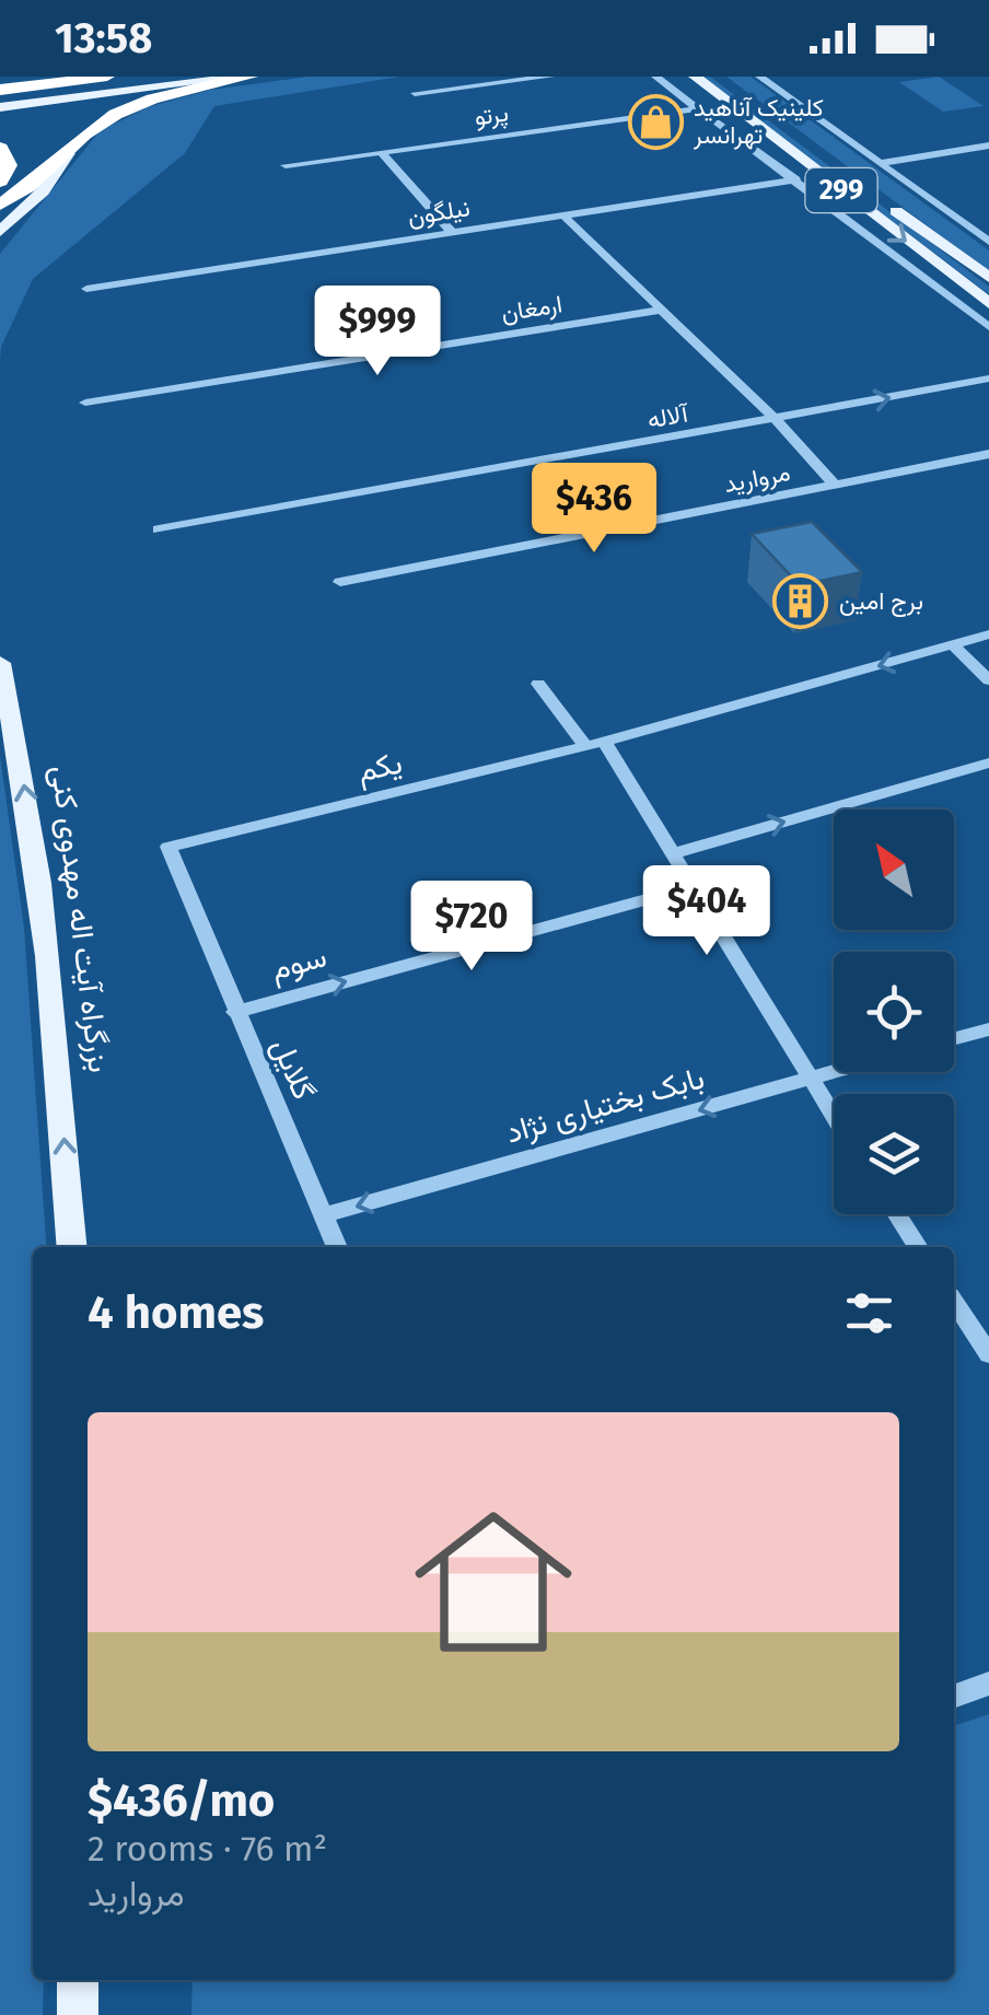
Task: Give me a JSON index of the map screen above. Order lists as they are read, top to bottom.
{
  "streets": {
    "main road": ["299", "بزرگراه آیت اله مهدوی کنی"],
    "street": [
      "پرتو",
      "نیلگون",
      "ارمغان",
      "آلاله",
      "مروارید",
      "یکم",
      "سوم",
      "گلایل",
      "بابک بختیاری نژاد"
    ]
  },
  "crossings": [
    ["یکم", "گلایل"],
    ["سوم", "گلایل"],
    ["گلایل", "بابک بختیاری نژاد"]
  ],
  "one_way": ["بزرگراه آیت اله مهدوی کنی", "سوم", "بابک بختیاری نژاد"],
  "places": {
    "shop": ["کلینیک آناهید تهرانسر"],
    "building": ["برج امین"]
  },
  "north": "top left",
  "page": {
    "status": "13:58",
    "price": [
      "$999",
      "$436",
      "$404",
      "$720"
    ],
    "heading": "4 homes",
    "list": [
      {
        "name": "$436/mo",
        "note": "2 rooms · 76 m² · مروارید"
      }
    ]
  }
}
